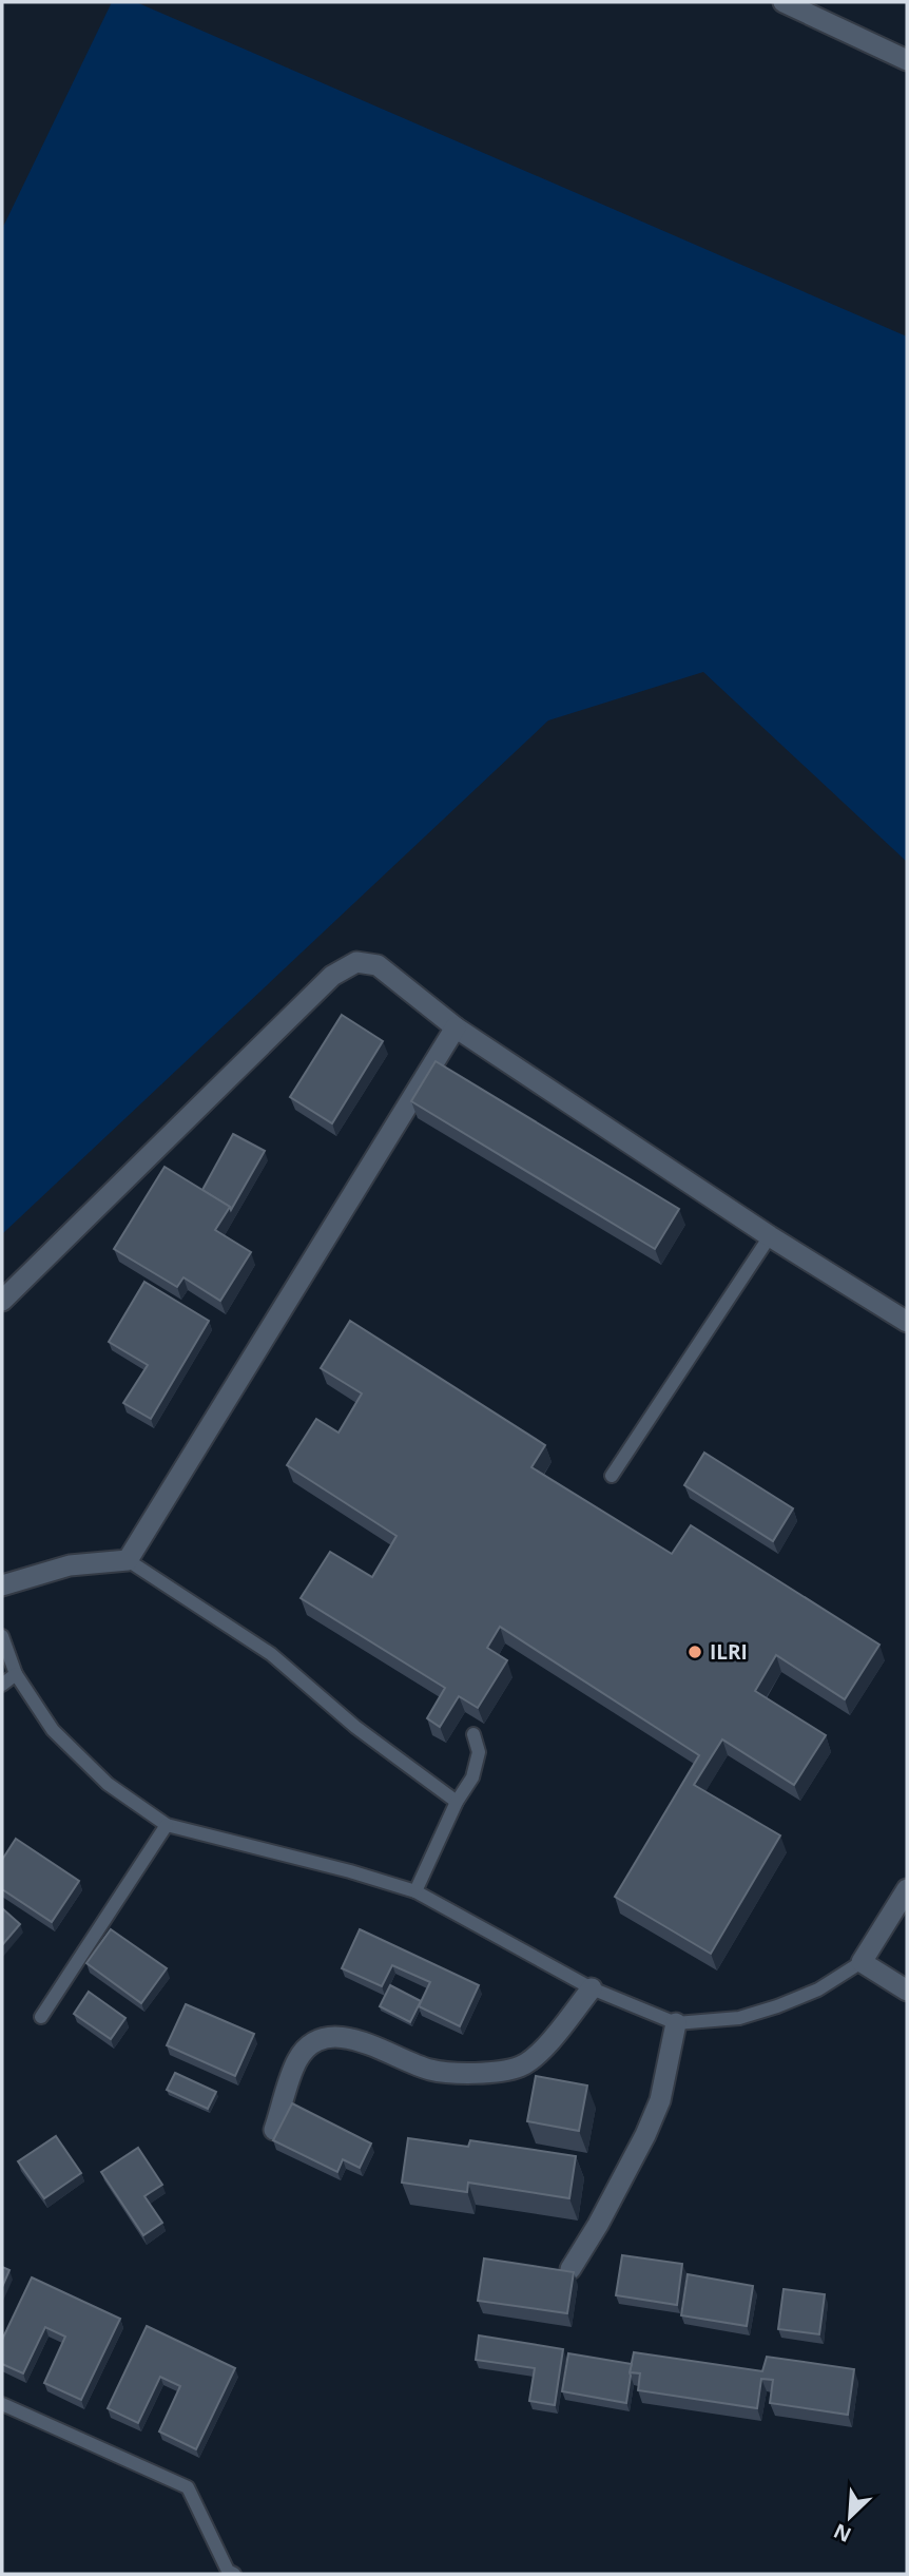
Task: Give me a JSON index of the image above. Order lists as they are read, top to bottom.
{
  "places": ["ILRI"],
  "north": "bottom left"
}
